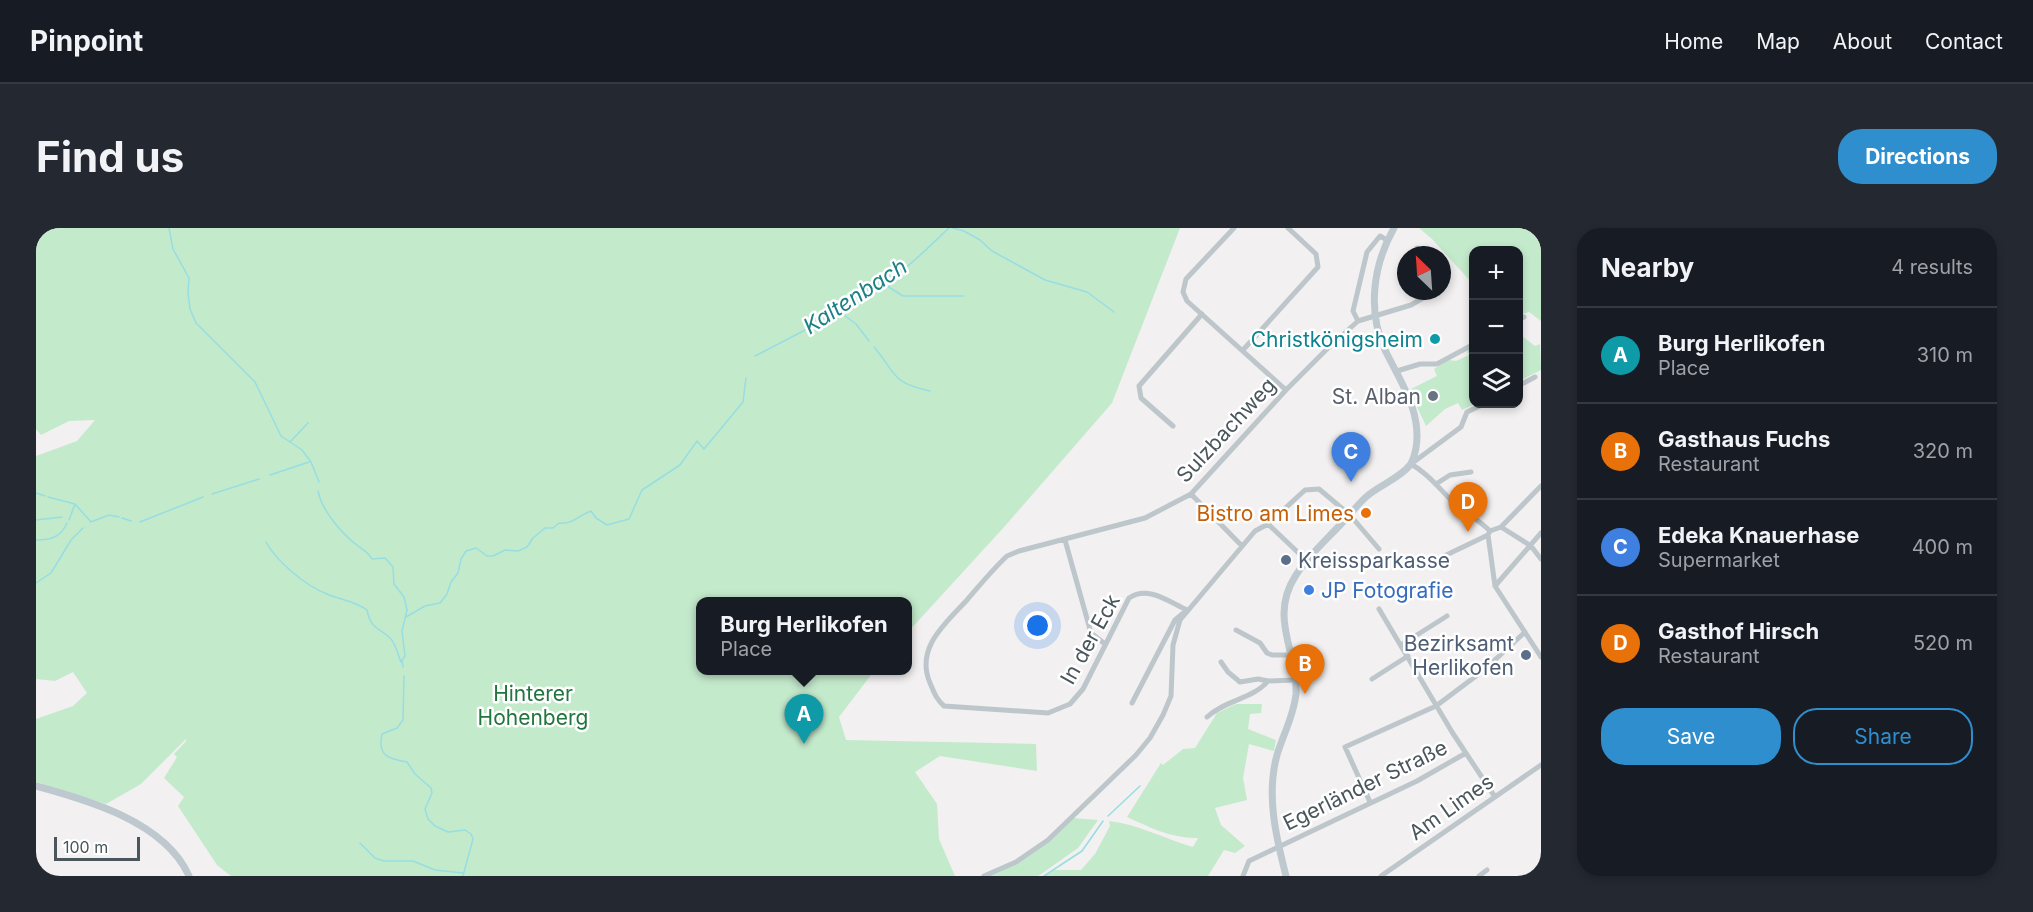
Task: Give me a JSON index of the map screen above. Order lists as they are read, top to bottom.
{
  "streets": {
    "street": [
      "Sulzbachweg",
      "In der Eck",
      "Egerländer Straße",
      "Am Limes"
    ]
  },
  "crossings": [
    ["Sulzbachweg", "In der Eck"]
  ],
  "water": ["Kaltenbach"],
  "parks": ["Hinterer Hohenberg"],
  "places": [
    "Christkönigsheim",
    "St. Alban",
    "Bistro am Limes",
    "Kreissparkasse",
    "JP Fotografie",
    "Bezirksamt Herlikofen"
  ],
  "scale_bar": "100 m",
  "north": "top left",
  "page": {
    "header": "Pinpoint",
    "nav": [
      "Home",
      "Map",
      "About",
      "Contact"
    ],
    "buttons": [
      "Directions",
      ["Save", "Share"]
    ],
    "title": "Find us",
    "heading": ["Nearby", "4 results"],
    "map_buttons": ["+", "−"],
    "list": [
      {
        "mark": "A",
        "name": "Burg Herlikofen",
        "note": "Place",
        "value": "310 m"
      },
      {
        "mark": "B",
        "name": "Gasthaus Fuchs",
        "note": "Restaurant",
        "value": "320 m"
      },
      {
        "mark": "C",
        "name": "Edeka Knauerhase",
        "note": "Supermarket",
        "value": "400 m"
      },
      {
        "mark": "D",
        "name": "Gasthof Hirsch",
        "note": "Restaurant",
        "value": "520 m"
      }
    ],
    "pins": [
      "C",
      "D",
      "B",
      "A"
    ],
    "popup": ["Burg Herlikofen", "Place"],
    "scale": "100 m"
  }
}
